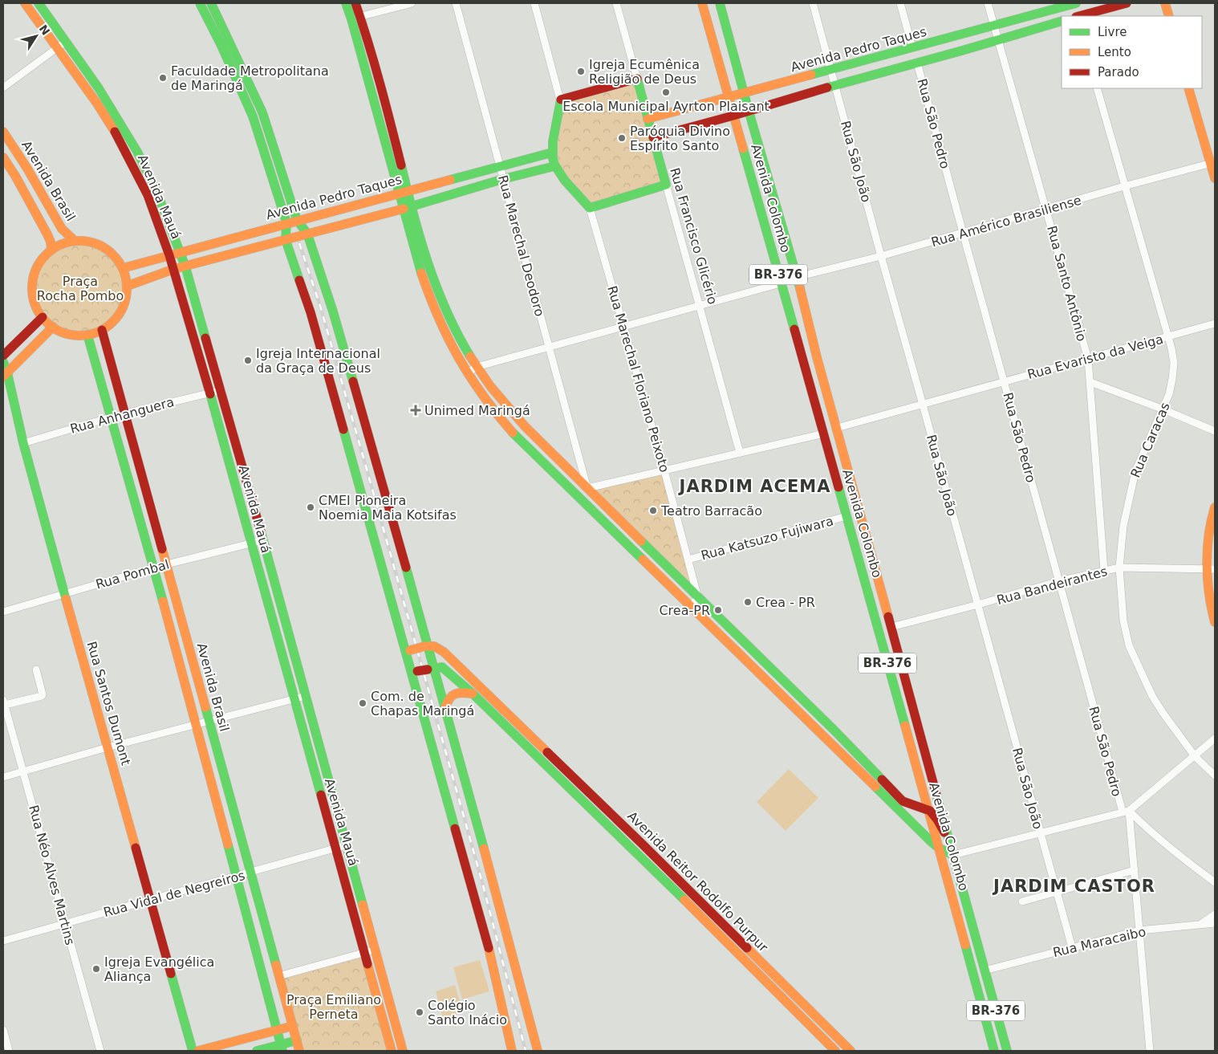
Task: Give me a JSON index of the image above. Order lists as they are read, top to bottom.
{
  "streets": {
    "main road": [
      "Avenida Pedro Taques",
      "Avenida Brasil",
      "Avenida Mauá",
      "Avenida Colombo",
      "Rua Francisco Glicério",
      "BR-376",
      "Rua Santos Dumont",
      "Avenida Reitor Rodolfo Purpur"
    ],
    "street": [
      "Rua São Pedro",
      "Rua São João",
      "Rua Américo Brasiliense",
      "Rua Marechal Deodoro",
      "Rua Santo Antônio",
      "Rua Evaristo da Veiga",
      "Rua Marechal Floriano Peixoto",
      "Rua Anhanguera",
      "Rua Caracas",
      "Rua Katsuzo Fujiwara",
      "Rua Pombal",
      "Rua Bandeirantes",
      "Rua Néo Alves Martins",
      "Rua Vidal de Negreiros",
      "Rua Maracaibo"
    ]
  },
  "crossings": [
    ["Avenida Pedro Taques", "Rua São João"],
    ["Avenida Pedro Taques", "Avenida Brasil"],
    ["Avenida Pedro Taques", "Avenida Mauá"],
    ["Avenida Pedro Taques", "Avenida Colombo"],
    ["Avenida Pedro Taques", "Rua Francisco Glicério"],
    ["Avenida Pedro Taques", "Rua Marechal Deodoro"],
    ["Avenida Pedro Taques", "Rua Santo Antônio"],
    ["Rua São Pedro", "Rua Américo Brasiliense"],
    ["Rua São Pedro", "Rua Evaristo da Veiga"],
    ["Rua São Pedro", "Rua Bandeirantes"],
    ["Rua São Pedro", "Rua Maracaibo"],
    ["Rua São João", "Rua Américo Brasiliense"],
    ["Rua São João", "Rua Evaristo da Veiga"],
    ["Rua São João", "Rua Bandeirantes"],
    ["Rua São João", "Rua Maracaibo"],
    ["Avenida Brasil", "Rua Anhanguera"],
    ["Avenida Brasil", "Rua Pombal"],
    ["Avenida Brasil", "Rua Vidal de Negreiros"],
    ["Avenida Mauá", "Rua Anhanguera"],
    ["Avenida Mauá", "Rua Pombal"],
    ["Avenida Mauá", "Rua Vidal de Negreiros"],
    ["Avenida Colombo", "Rua Américo Brasiliense"],
    ["Avenida Colombo", "Rua Evaristo da Veiga"],
    ["Avenida Colombo", "Rua Katsuzo Fujiwara"],
    ["Avenida Colombo", "Rua Bandeirantes"],
    ["Avenida Colombo", "Rua Maracaibo"],
    ["Rua Américo Brasiliense", "Rua Santo Antônio"],
    ["Rua Américo Brasiliense", "Rua Caracas"],
    ["Rua Santo Antônio", "Rua Evaristo da Veiga"],
    ["Rua Santo Antônio", "Rua Bandeirantes"],
    ["Rua Evaristo da Veiga", "Rua Caracas"],
    ["Rua Marechal Floriano Peixoto", "Rua Katsuzo Fujiwara"],
    ["Rua Anhanguera", "Rua Santos Dumont"],
    ["Rua Caracas", "Rua Bandeirantes"],
    ["Rua Pombal", "Rua Santos Dumont"],
    ["Rua Santos Dumont", "Rua Vidal de Negreiros"],
    ["Rua Néo Alves Martins", "Rua Vidal de Negreiros"]
  ],
  "districts": ["JARDIM ACEMA", "JARDIM CASTOR"],
  "parks": ["Praça Rocha Pombo", "Praça Emiliano Perneta"],
  "places": {
    "other": [
      "Igreja Ecumênica Religião de Deus",
      "Faculdade Metropolitana de Maringá",
      "Escola Municipal Ayrton Plaisant",
      "Paróquia Divino Espírito Santo",
      "Igreja Internacional da Graça de Deus",
      "CMEI Pioneira Noemia Maia Kotsifas",
      "Teatro Barracão",
      "Crea - PR",
      "Crea-PR",
      "Com. de Chapas Maringá",
      "Igreja Evangélica Aliança",
      "Colégio Santo Inácio"
    ],
    "health": ["Unimed Maringá"]
  },
  "legend": ["Livre", "Lento", "Parado"],
  "north": "top right"
}
